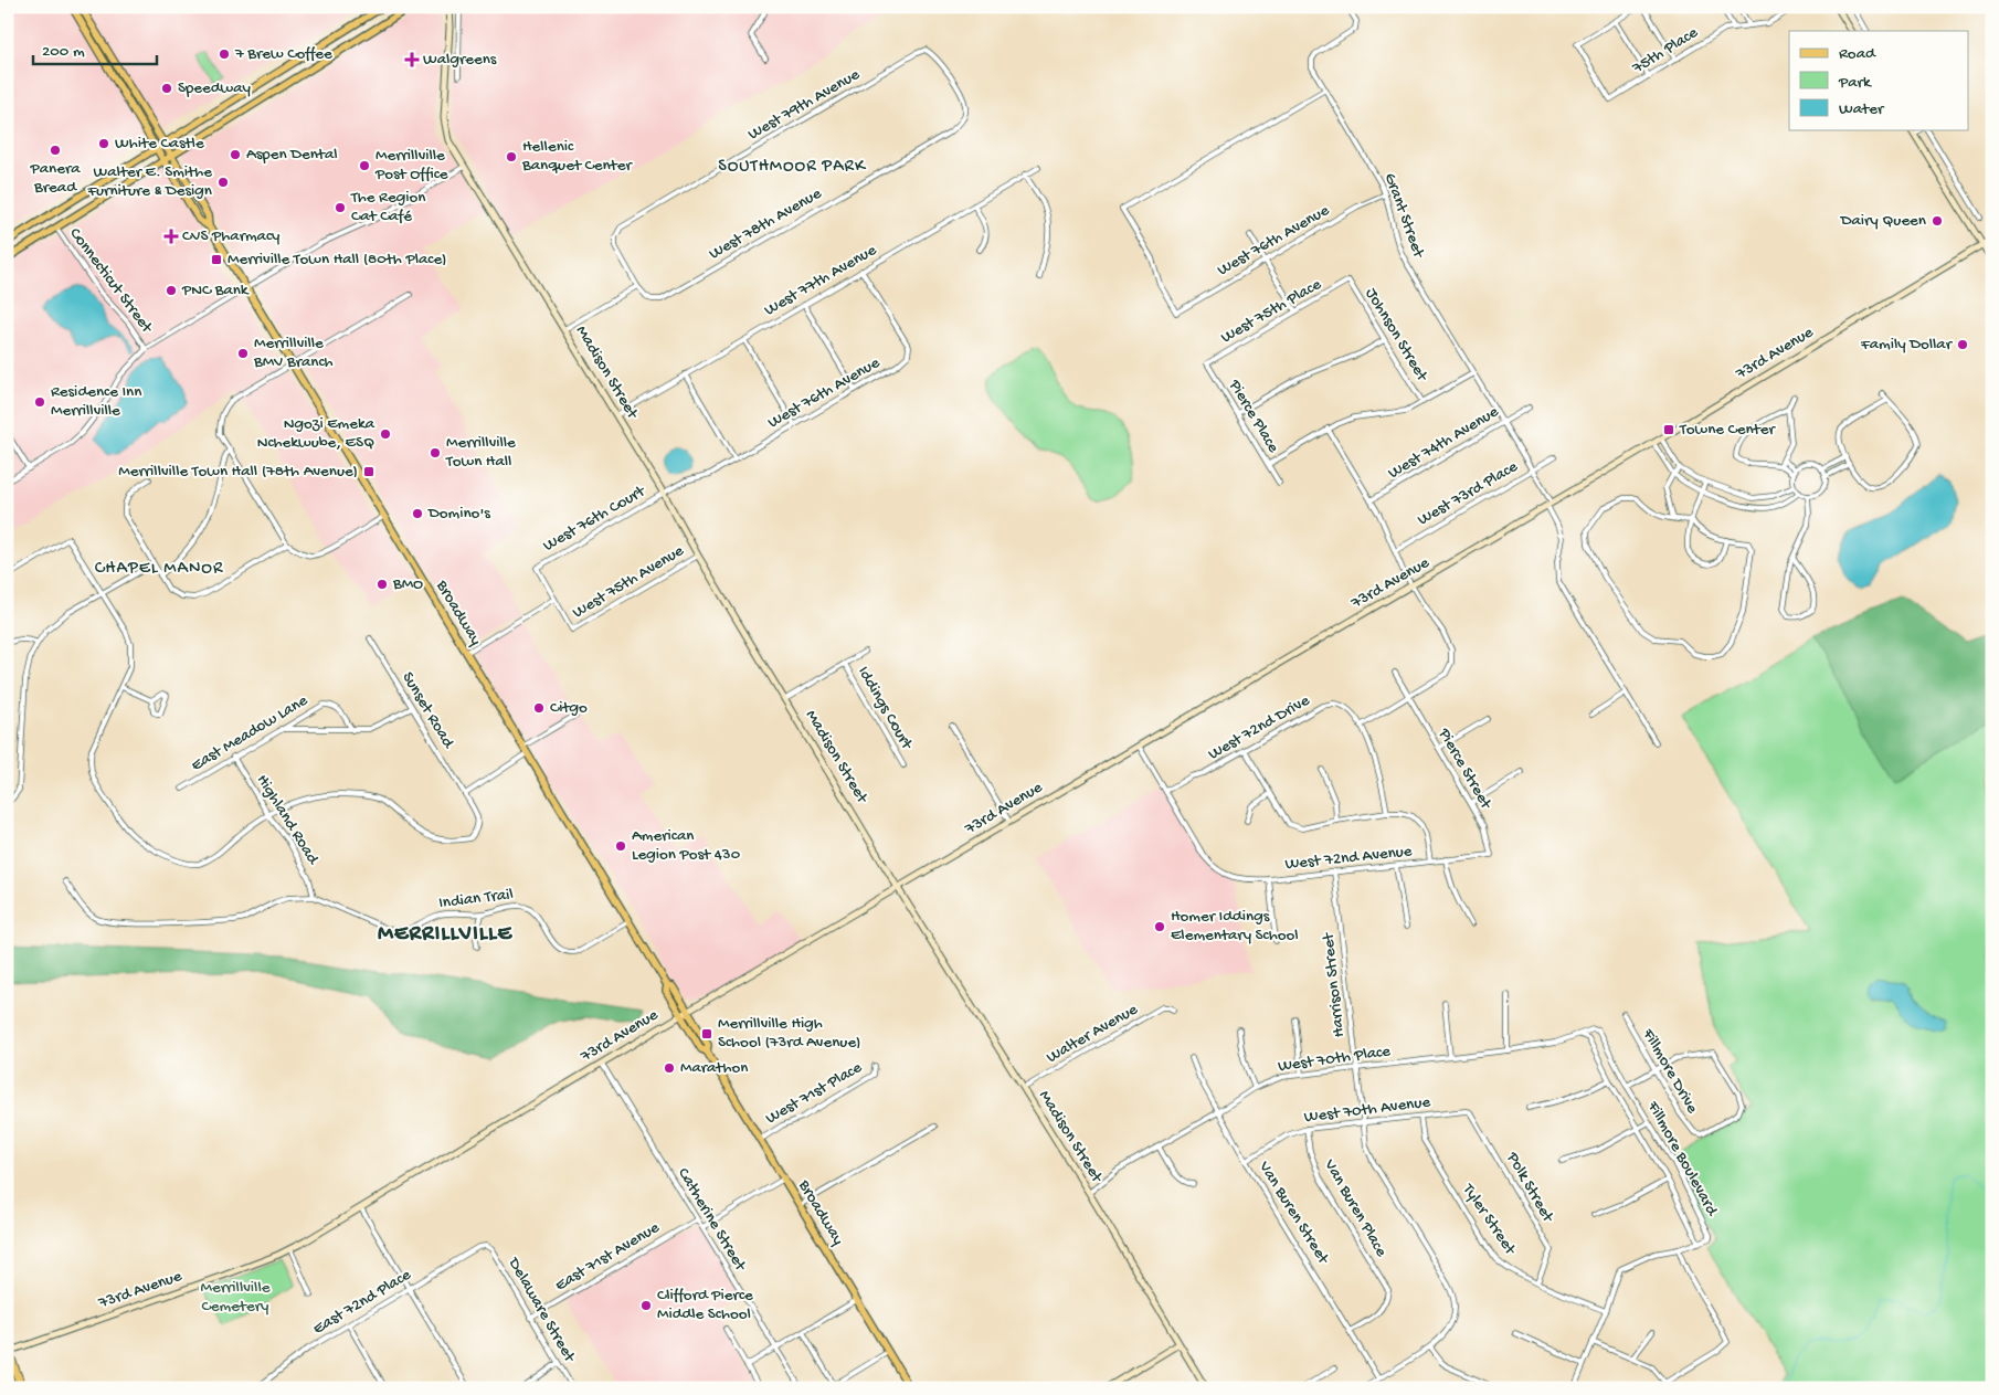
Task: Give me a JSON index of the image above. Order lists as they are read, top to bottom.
{
  "streets": {
    "main road": ["Broadway"],
    "street": [
      "75th Place",
      "West 79th Avenue",
      "Grant Street",
      "West 78th Avenue",
      "West 76th Avenue",
      "Connecticut Street",
      "West 77th Avenue",
      "West 75th Place",
      "Johnson Street",
      "73rd Avenue",
      "Madison Street",
      "Pierce Place",
      "West 74th Avenue",
      "West 73rd Place",
      "West 76th Court",
      "West 75th Avenue",
      "Iddings Court",
      "Sunset Road",
      "West 72nd Drive",
      "East Meadow Lane",
      "Pierce Street",
      "Highland Road",
      "West 72nd Avenue",
      "Indian Trail",
      "Harrison Street",
      "Walter Avenue",
      "West 70th Place",
      "Fillmore Drive",
      "West 71st Place",
      "West 70th Avenue",
      "Fillmore Boulevard",
      "Polk Street",
      "Van Buren Place",
      "Van Buren Street",
      "Catherine Street",
      "Tyler Street",
      "East 71st Avenue",
      "East 72nd Place",
      "Delaware Street"
    ]
  },
  "crossings": [
    ["West 79th Avenue", "West 78th Avenue"],
    ["Grant Street", "West 76th Avenue"],
    ["Grant Street", "73rd Avenue"],
    ["Grant Street", "West 74th Avenue"],
    ["Grant Street", "West 73rd Place"],
    ["West 76th Avenue", "West 77th Avenue"],
    ["West 76th Avenue", "Madison Street"],
    ["West 76th Avenue", "West 76th Court"],
    ["West 77th Avenue", "Madison Street"],
    ["West 75th Place", "Johnson Street"],
    ["West 75th Place", "Pierce Place"],
    ["73rd Avenue", "Madison Street"],
    ["73rd Avenue", "Broadway"],
    ["73rd Avenue", "Catherine Street"],
    ["Madison Street", "West 76th Court"],
    ["Madison Street", "West 75th Avenue"],
    ["Madison Street", "Walter Avenue"],
    ["Madison Street", "West 70th Place"],
    ["West 76th Court", "West 75th Avenue"],
    ["Broadway", "Indian Trail"],
    ["Broadway", "West 71st Place"],
    ["Sunset Road", "Highland Road"],
    ["West 72nd Drive", "West 72nd Avenue"],
    ["East Meadow Lane", "Highland Road"],
    ["Pierce Street", "West 72nd Avenue"],
    ["Highland Road", "Indian Trail"],
    ["West 72nd Avenue", "Harrison Street"],
    ["Harrison Street", "West 70th Place"],
    ["Harrison Street", "West 70th Avenue"],
    ["West 70th Place", "Fillmore Boulevard"],
    ["West 70th Place", "Van Buren Street"],
    ["West 70th Avenue", "Polk Street"],
    ["West 70th Avenue", "Van Buren Place"],
    ["West 70th Avenue", "Van Buren Street"],
    ["West 70th Avenue", "Tyler Street"],
    ["Polk Street", "Tyler Street"],
    ["Van Buren Place", "Van Buren Street"],
    ["Catherine Street", "East 71st Avenue"],
    ["East 71st Avenue", "Delaware Street"],
    ["East 72nd Place", "Delaware Street"]
  ],
  "districts": ["SOUTHMOOR PARK", "CHAPEL MANOR", "MERRILLVILLE"],
  "parks": ["Merrillville Cemetery"],
  "places": {
    "other": [
      "7 Brew Coffee",
      "Speedway",
      "White Castle",
      "Panera Bread",
      "Aspen Dental",
      "Hellenic Banquet Center",
      "Merrillville Post Office",
      "Walter E. Smithe Furniture & Design",
      "The Region Cat Café",
      "Dairy Queen",
      "PNC Bank",
      "Family Dollar",
      "Merrillville BMV Branch",
      "Residence Inn Merrillville",
      "Ngozi Emeka Nchekwube, ESQ",
      "Merrillville Town Hall",
      "Domino's",
      "BMO",
      "Citgo",
      "American Legion Post 430",
      "Homer Iddings Elementary School",
      "Marathon",
      "Clifford Pierce Middle School"
    ],
    "health": ["Walgreens", "CVS Pharmacy"],
    "transit": [
      "Merriville Town Hall (80th Place)",
      "Towne Center",
      "Merrillville Town Hall (78th Avenue)",
      "Merrillville High School (73rd Avenue)"
    ]
  },
  "legend": ["Road", "Park", "Water"],
  "scale_bar": "200 m"
}
